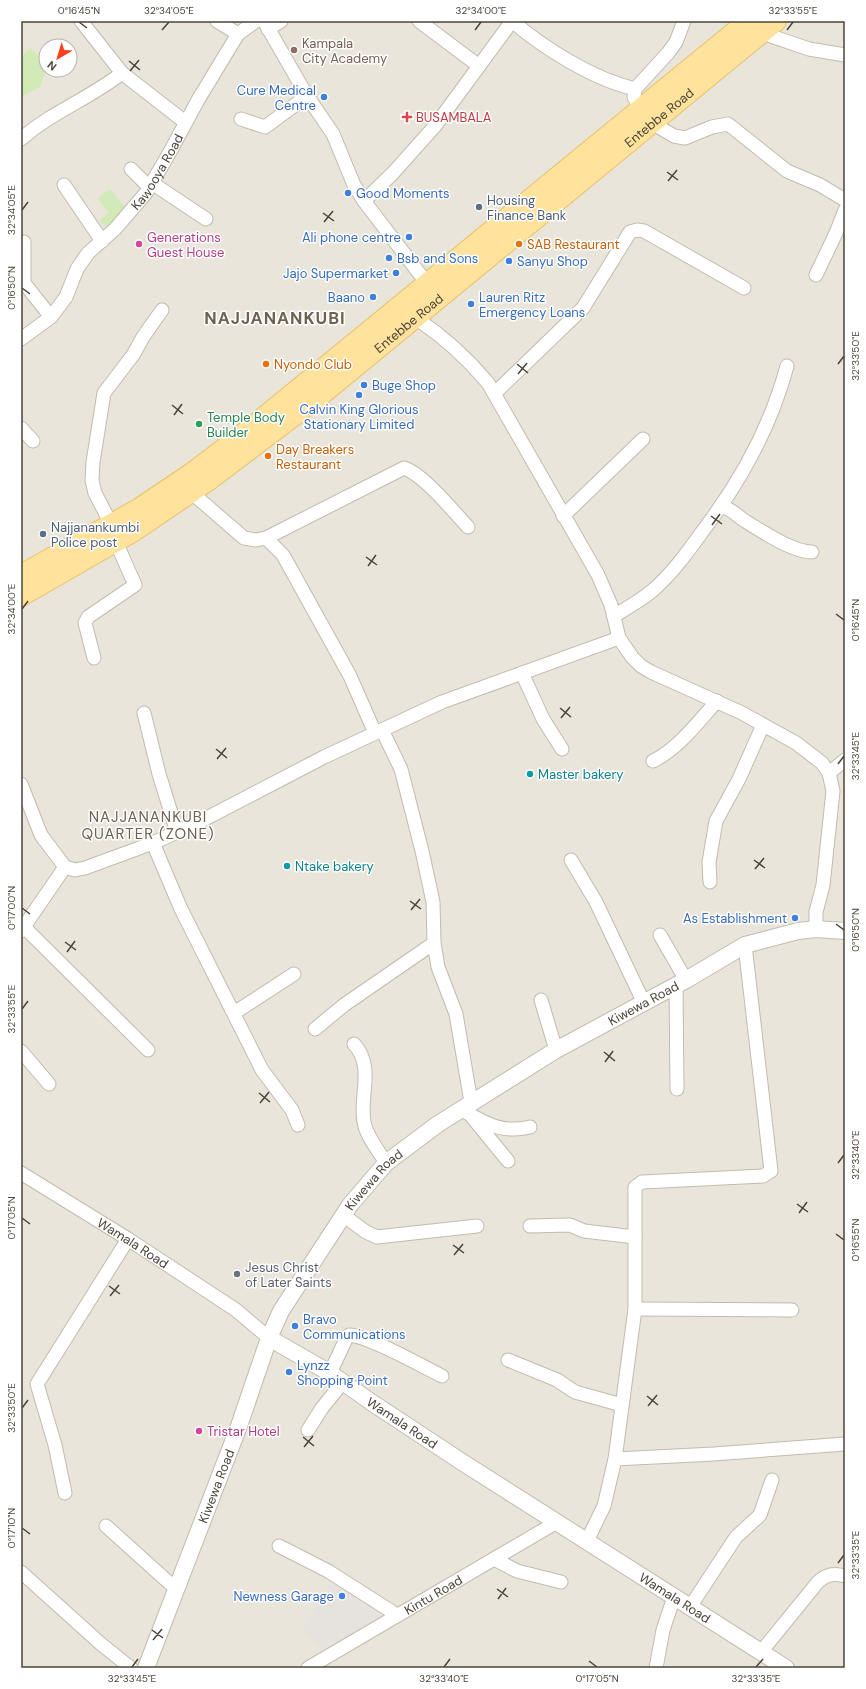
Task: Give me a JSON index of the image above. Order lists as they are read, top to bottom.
{
  "streets": {
    "main road": ["Entebbe Road"],
    "street": [
      "Kawooya Road",
      "Kiwewa Road",
      "Wamala Road",
      "Kintu Road"
    ]
  },
  "crossings": [
    ["Kiwewa Road", "Wamala Road"],
    ["Wamala Road", "Kintu Road"]
  ],
  "districts": ["NAJJANANKUBI", "NAJJANANKUBI QUARTER (ZONE)"],
  "places": {
    "other": [
      "Kampala City Academy",
      "Cure Medical Centre",
      "Good Moments",
      "Housing Finance Bank",
      "Ali phone centre",
      "Generations Guest House",
      "SAB Restaurant",
      "Bsb and Sons",
      "Sanyu Shop",
      "Jajo Supermarket",
      "Baano",
      "Lauren Ritz Emergency Loans",
      "Nyondo Club",
      "Buge Shop",
      "Calvin King Glorious Stationary Limited",
      "Temple Body Builder",
      "Day Breakers Restaurant",
      "Najjanankumbi Police post",
      "Master bakery",
      "Ntake bakery",
      "As Establishment",
      "Jesus Christ of Later Saints",
      "Bravo Communications",
      "Lynzz Shopping Point",
      "Tristar Hotel",
      "Newness Garage"
    ],
    "health": ["BUSAMBALA"]
  },
  "north": "bottom left",
  "coordinates": [
    "0°16'45\"N",
    "32°34'05\"E",
    "32°34'00\"E",
    "32°33'55\"E",
    "0°16'50\"N",
    "32°33'50\"E",
    "32°33'45\"E",
    "0°17'00\"N",
    "32°33'40\"E",
    "0°17'05\"N",
    "0°16'55\"N",
    "0°17'10\"N",
    "32°33'35\"E"
  ]
}
